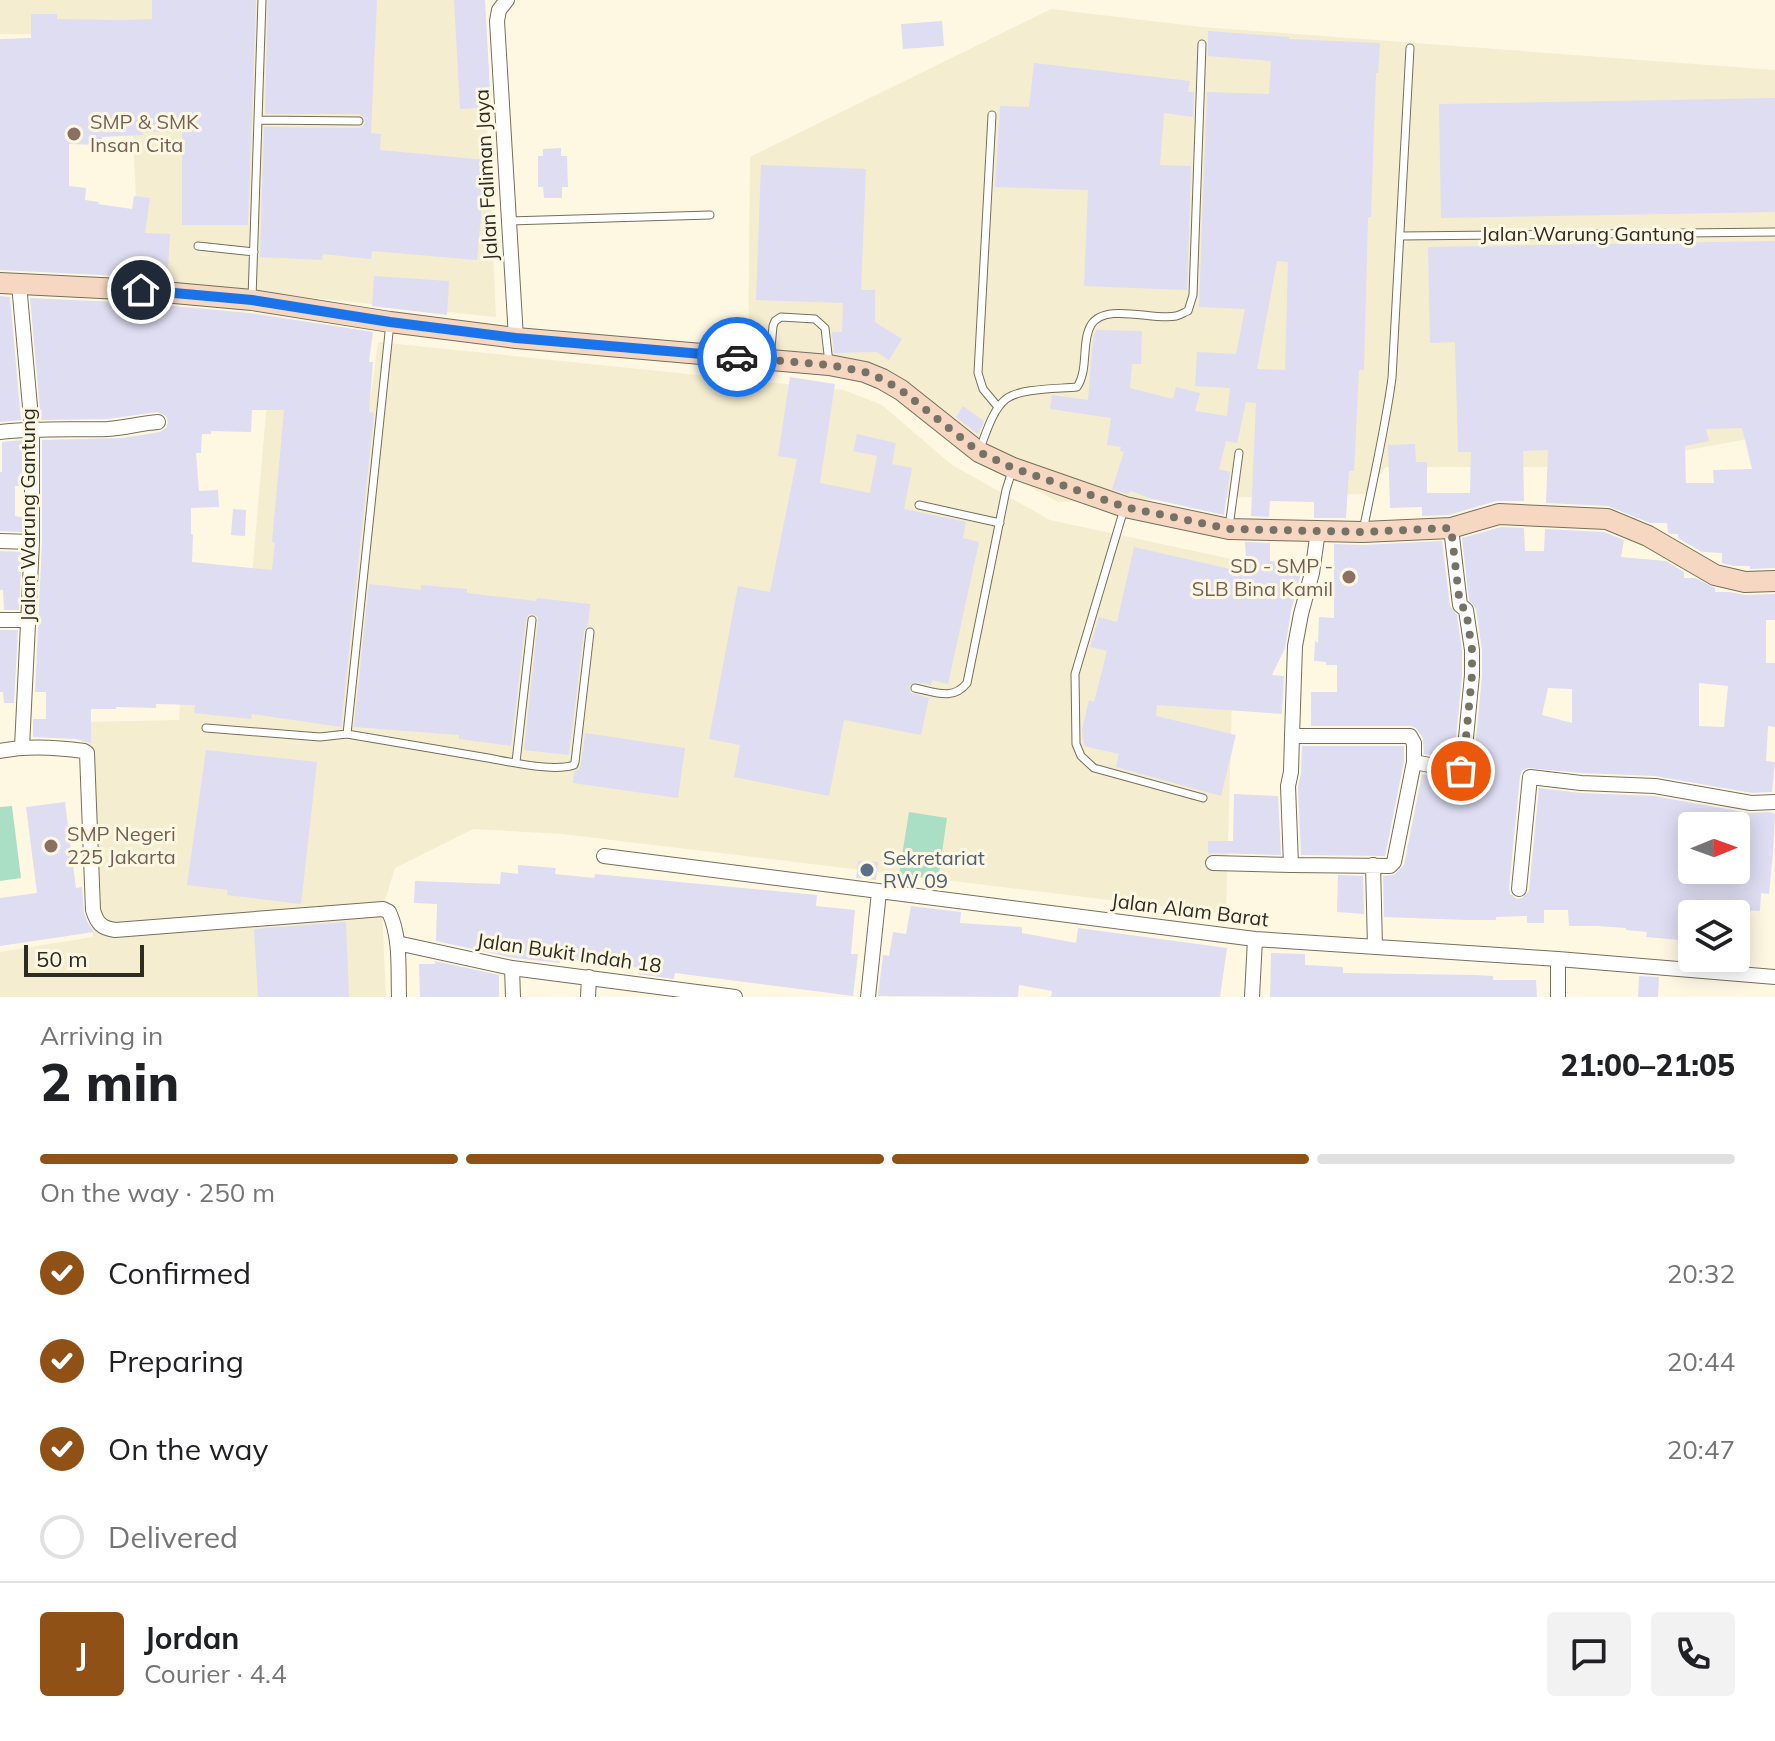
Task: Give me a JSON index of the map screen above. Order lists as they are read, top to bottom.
{
  "streets": {
    "street": [
      "Jalan Faliman Jaya",
      "Jalan Warung Gantung",
      "Jalan Alam Barat",
      "Jalan Bukit Indah 18"
    ]
  },
  "crossings": [
    ["Jalan Faliman Jaya", "Jalan Warung Gantung"]
  ],
  "places": [
    "SMP & SMK Insan Cita",
    "SD - SMP - SLB Bina Kamil",
    "SMP Negeri 225 Jakarta",
    "Sekretariat RW 09"
  ],
  "scale_bar": "50 m",
  "north": "right",
  "page": {
    "scale": "50 m",
    "heading": ["2 min", "Arriving in", "21:00–21:05"],
    "panel": ["Jordan", "Courier · 4.4"],
    "bar": "On the way · 250 m",
    "list": [
      ["Confirmed", "20:32"],
      ["Preparing", "20:44"],
      ["On the way", "20:47"],
      "Delivered"
    ],
    "round": "J"
  }
}
